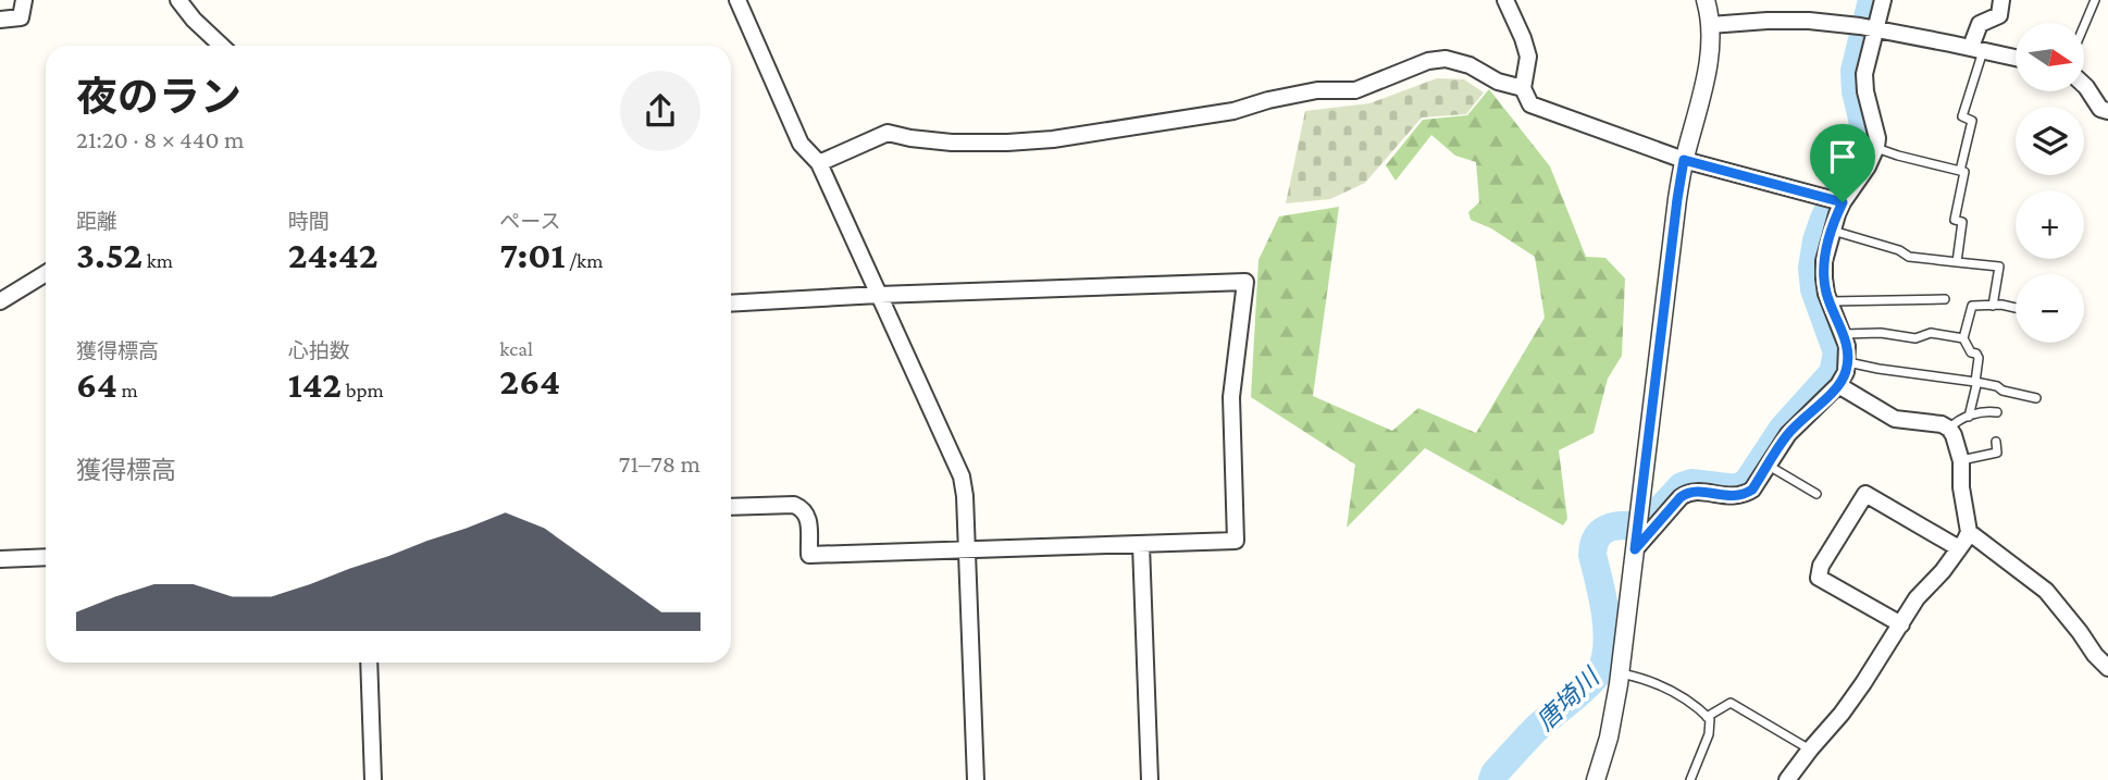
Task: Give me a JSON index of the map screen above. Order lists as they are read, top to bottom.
{
  "water": ["唐埼川"],
  "north": "right",
  "page": {
    "map_buttons": ["+", "−"],
    "heading": ["夜のラン", "21:20 · 8 × 440 m"],
    "stats": [
      ["距離", "3.52 km"],
      ["時間", "24:42"],
      ["ペース", "7:01 /km"],
      ["獲得標高", "64 m"],
      ["心拍数", "142 bpm"],
      ["kcal", "264"]
    ],
    "chart": ["獲得標高", "71–78 m"]
  }
}
